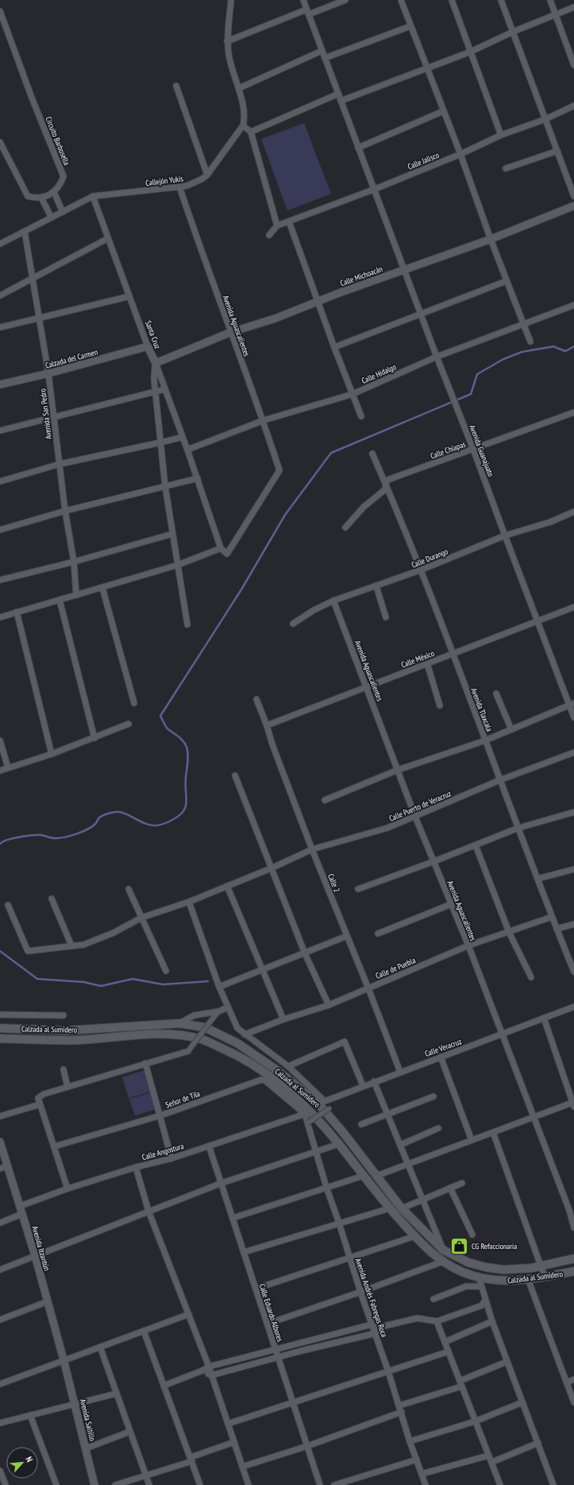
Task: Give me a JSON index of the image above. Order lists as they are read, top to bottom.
{
  "streets": {
    "main road": ["Calzada al Sumidero"],
    "street": [
      "Circuito Barbosella",
      "Calle Jalisco",
      "Callejón Yukis",
      "Calle Michoacán",
      "Avenida Aguascalientes",
      "Santa Cruz",
      "Calzada del Carmen",
      "Calle Hidalgo",
      "Avenida San Pedro",
      "Calle Chiapas",
      "Avenida Guanajuato",
      "Calle Durango",
      "Calle México",
      "Avenida Tlaxcala",
      "Calle Puerto de Veracruz",
      "Calle 2",
      "Calle de Puebla",
      "Calle Veracruz",
      "Señor de Tila",
      "Calle Angostura",
      "Avenida Itzantún",
      "Avenida Andrés Fabregas Roca",
      "Calle Eduardo Albores",
      "Avenida Saltillo"
    ]
  },
  "crossings": [
    ["Calle Jalisco", "Avenida Guanajuato"],
    ["Callejón Yukis", "Avenida Aguascalientes"],
    ["Callejón Yukis", "Santa Cruz"],
    ["Callejón Yukis", "Avenida San Pedro"],
    ["Calle Michoacán", "Avenida Aguascalientes"],
    ["Calle Michoacán", "Santa Cruz"],
    ["Calle Michoacán", "Avenida Guanajuato"],
    ["Avenida Aguascalientes", "Santa Cruz"],
    ["Avenida Aguascalientes", "Calle Hidalgo"],
    ["Avenida Aguascalientes", "Calle Durango"],
    ["Avenida Aguascalientes", "Calle México"],
    ["Avenida Aguascalientes", "Calle Puerto de Veracruz"],
    ["Avenida Aguascalientes", "Calle de Puebla"],
    ["Avenida Aguascalientes", "Calle Veracruz"],
    ["Santa Cruz", "Calzada del Carmen"],
    ["Santa Cruz", "Calle Hidalgo"],
    ["Calzada del Carmen", "Avenida San Pedro"],
    ["Calle Hidalgo", "Avenida Guanajuato"],
    ["Calle Chiapas", "Avenida Guanajuato"],
    ["Calle Chiapas", "Avenida Tlaxcala"],
    ["Avenida Guanajuato", "Calle Durango"],
    ["Avenida Guanajuato", "Calle México"],
    ["Calle Durango", "Avenida Tlaxcala"],
    ["Calle México", "Avenida Tlaxcala"],
    ["Calle México", "Calle 2"],
    ["Avenida Tlaxcala", "Calle Puerto de Veracruz"],
    ["Avenida Tlaxcala", "Calle de Puebla"],
    ["Calle Puerto de Veracruz", "Calle 2"],
    ["Calle 2", "Calle de Puebla"],
    ["Calle 2", "Calle Veracruz"],
    ["Calzada al Sumidero", "Calle Veracruz"],
    ["Calzada al Sumidero", "Señor de Tila"],
    ["Calzada al Sumidero", "Calle Angostura"],
    ["Calzada al Sumidero", "Avenida Andrés Fabregas Roca"],
    ["Señor de Tila", "Calle Angostura"],
    ["Señor de Tila", "Avenida Andrés Fabregas Roca"],
    ["Calle Angostura", "Avenida Itzantún"],
    ["Calle Angostura", "Avenida Andrés Fabregas Roca"],
    ["Calle Angostura", "Calle Eduardo Albores"],
    ["Avenida Itzantún", "Avenida Saltillo"]
  ],
  "places": {
    "shop": ["CG Refaccionaria"]
  },
  "north": "top right"
}
